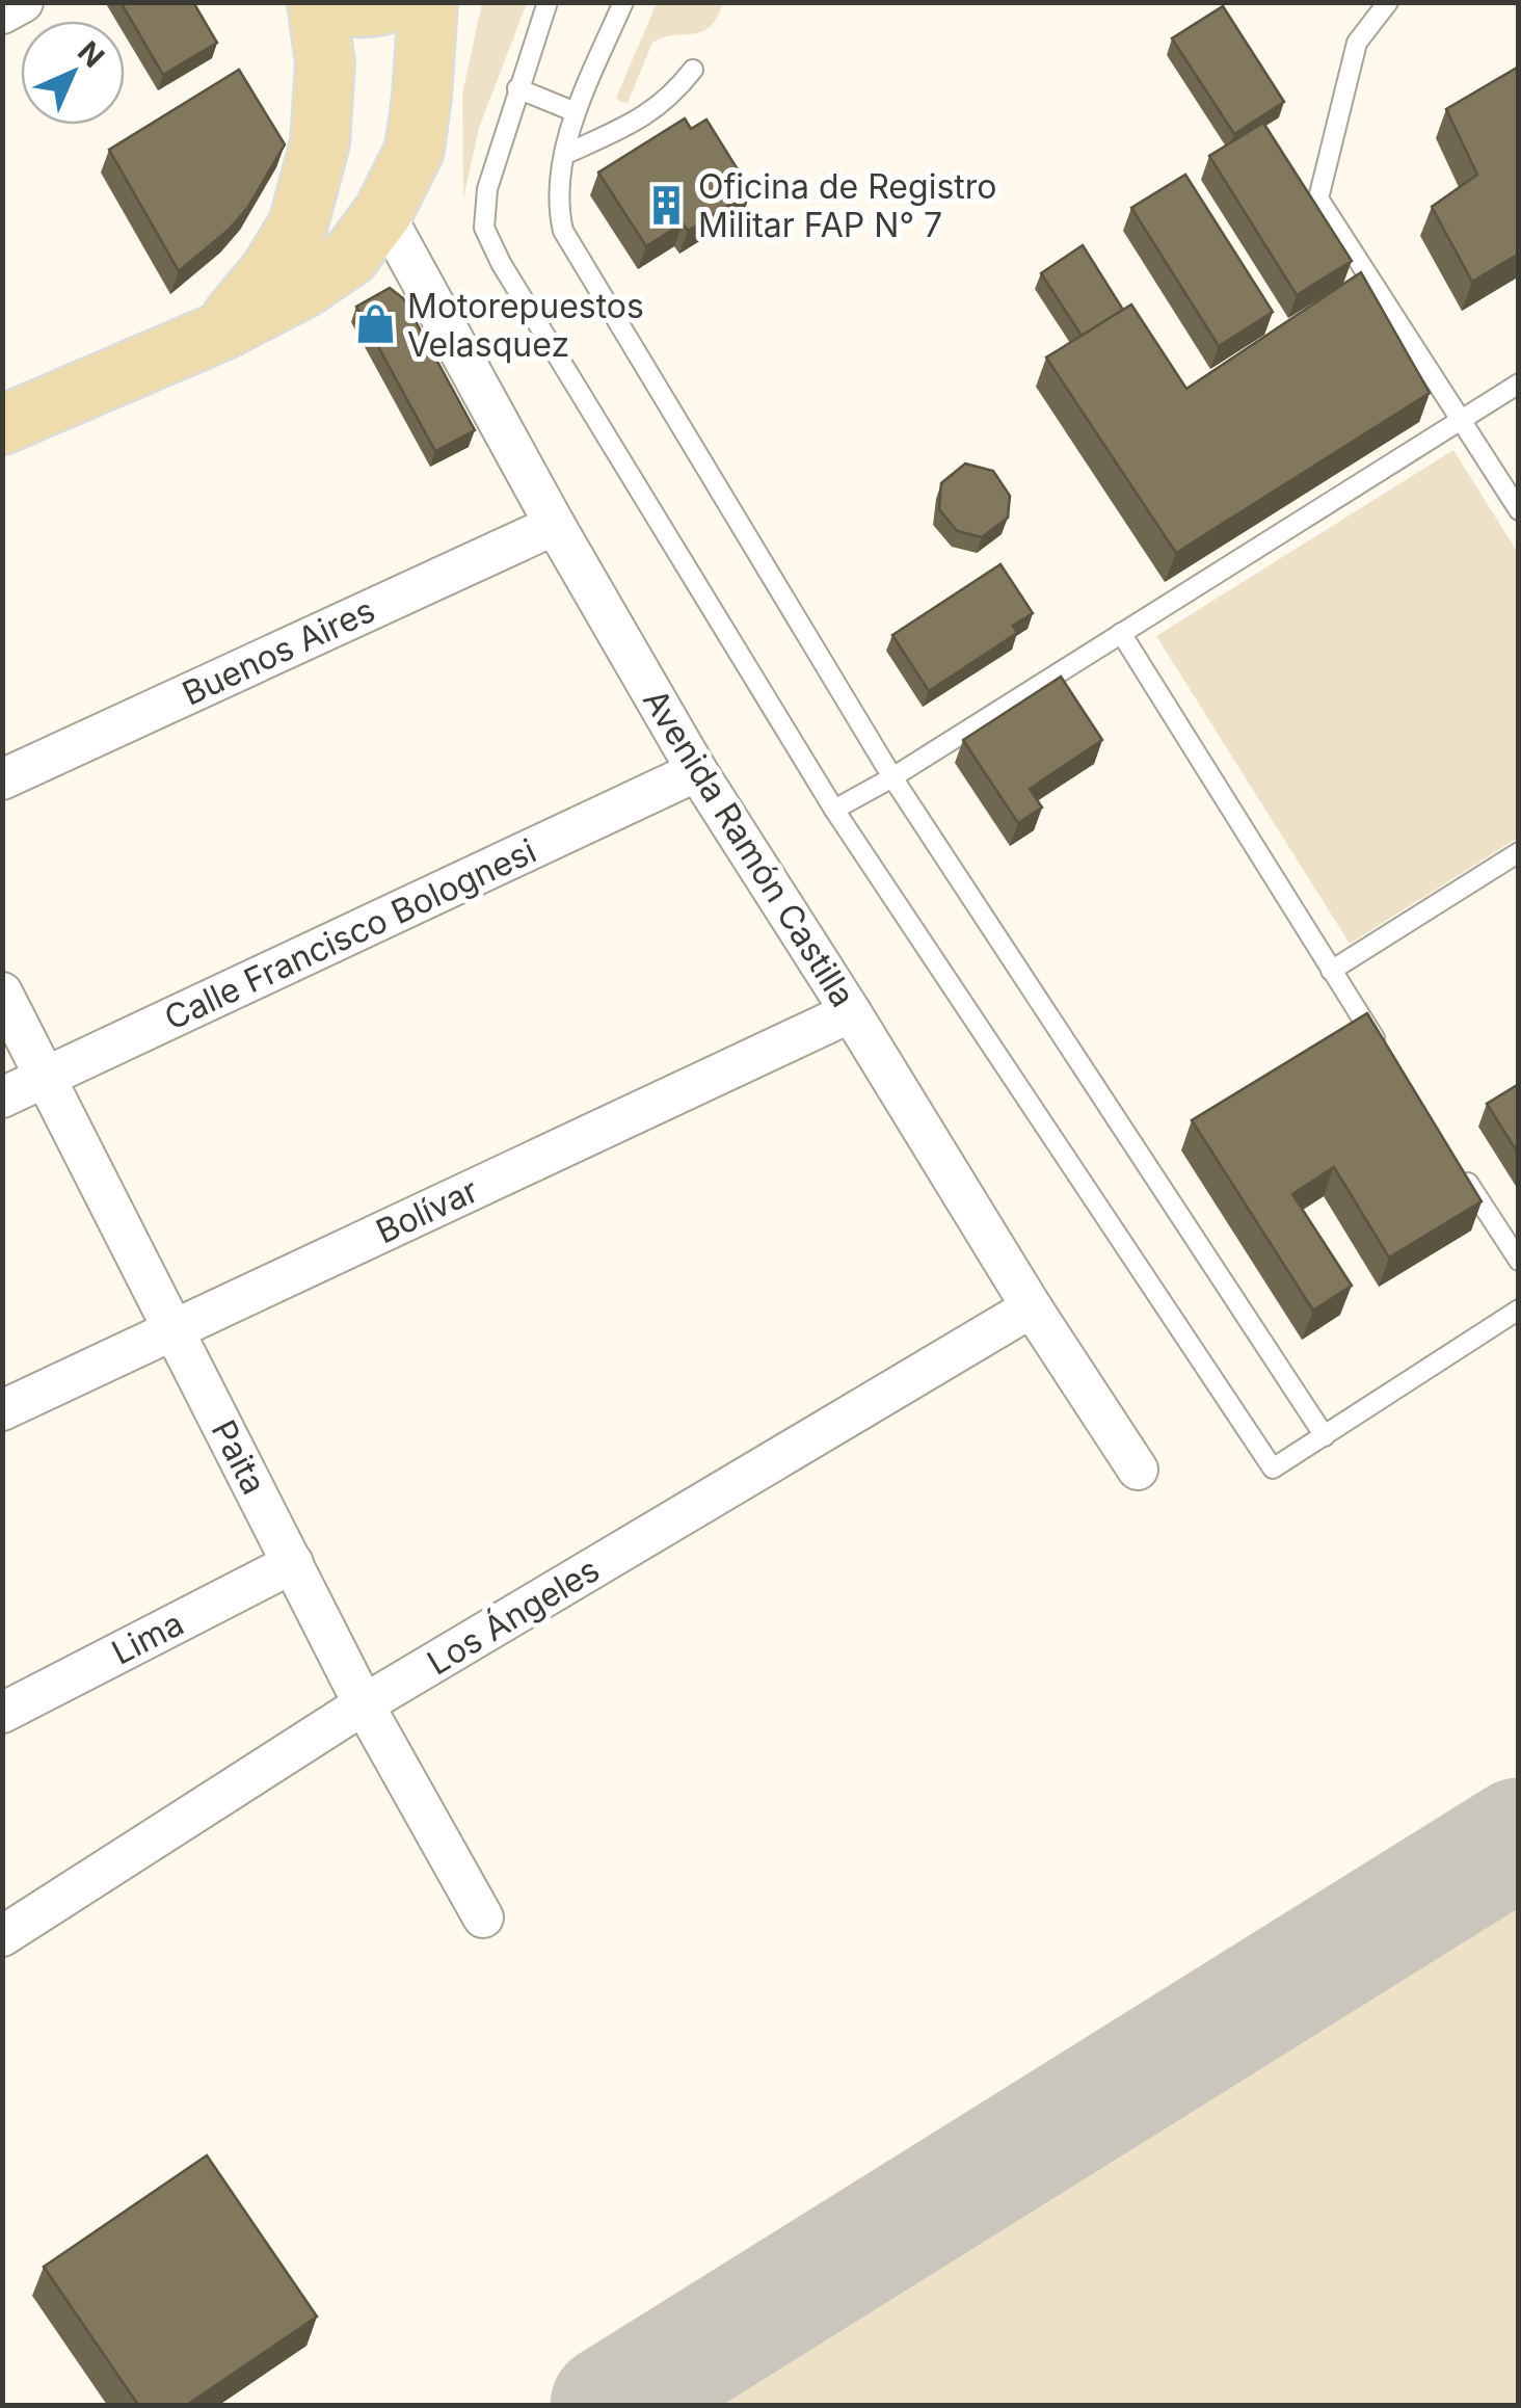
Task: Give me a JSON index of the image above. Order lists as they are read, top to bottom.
{
  "streets": {
    "street": [
      "Buenos Aires",
      "Avenida Ramón Castilla",
      "Calle Francisco Bolognesi",
      "Bolívar",
      "Paita",
      "Los Ángeles",
      "Lima"
    ]
  },
  "crossings": [
    ["Buenos Aires", "Avenida Ramón Castilla"],
    ["Avenida Ramón Castilla", "Calle Francisco Bolognesi"],
    ["Avenida Ramón Castilla", "Bolívar"],
    ["Avenida Ramón Castilla", "Los Ángeles"],
    ["Calle Francisco Bolognesi", "Paita"],
    ["Bolívar", "Paita"],
    ["Paita", "Los Ángeles"],
    ["Paita", "Lima"]
  ],
  "places": {
    "building": ["Oficina de Registro Militar FAP N° 7"],
    "shop": ["Motorepuestos Velasquez"]
  },
  "north": "top right"
}
